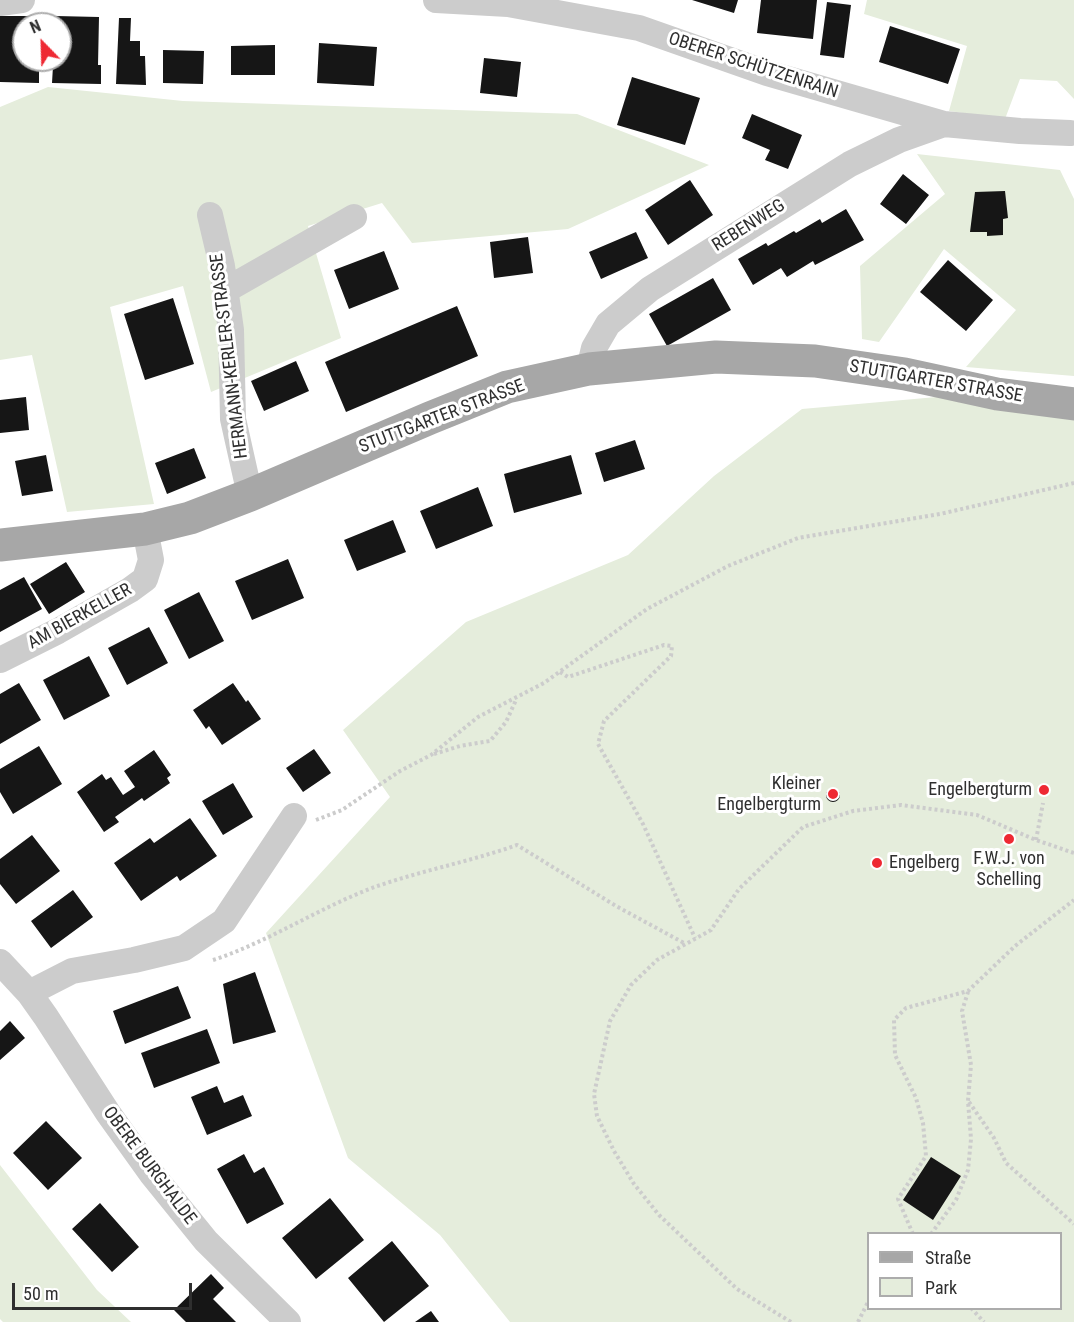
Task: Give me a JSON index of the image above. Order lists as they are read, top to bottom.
{
  "streets": {
    "main road": ["STUTTGARTER STRASSE"],
    "street": [
      "OBERER SCHÜTZENRAIN",
      "REBENWEG",
      "HERMANN-KERLER-STRASSE",
      "AM BIERKELLER",
      "OBERE BURGHALDE"
    ]
  },
  "crossings": [
    ["OBERER SCHÜTZENRAIN", "REBENWEG"],
    ["REBENWEG", "STUTTGARTER STRASSE"],
    ["HERMANN-KERLER-STRASSE", "STUTTGARTER STRASSE"],
    ["STUTTGARTER STRASSE", "AM BIERKELLER"]
  ],
  "places": [
    "Engelbergturm",
    "Kleiner Engelbergturm",
    "F.W.J. von Schelling",
    "Engelberg"
  ],
  "legend": ["Straße", "Park"],
  "scale_bar": "50 m",
  "north": "top left"
}
